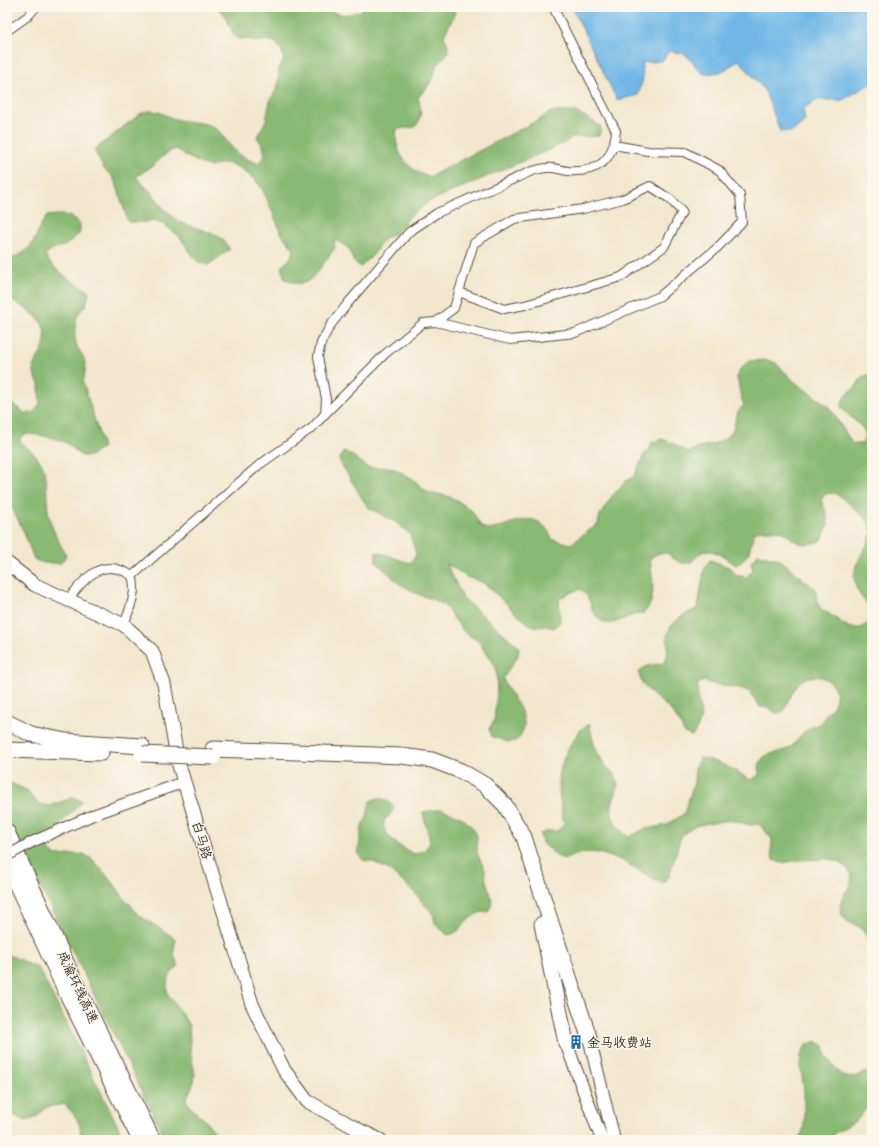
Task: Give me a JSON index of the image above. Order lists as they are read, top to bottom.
{
  "streets": {
    "highway": ["成渝环线高速"],
    "main road": ["白马路"]
  },
  "places": {
    "building": ["金马收费站"]
  }
}
